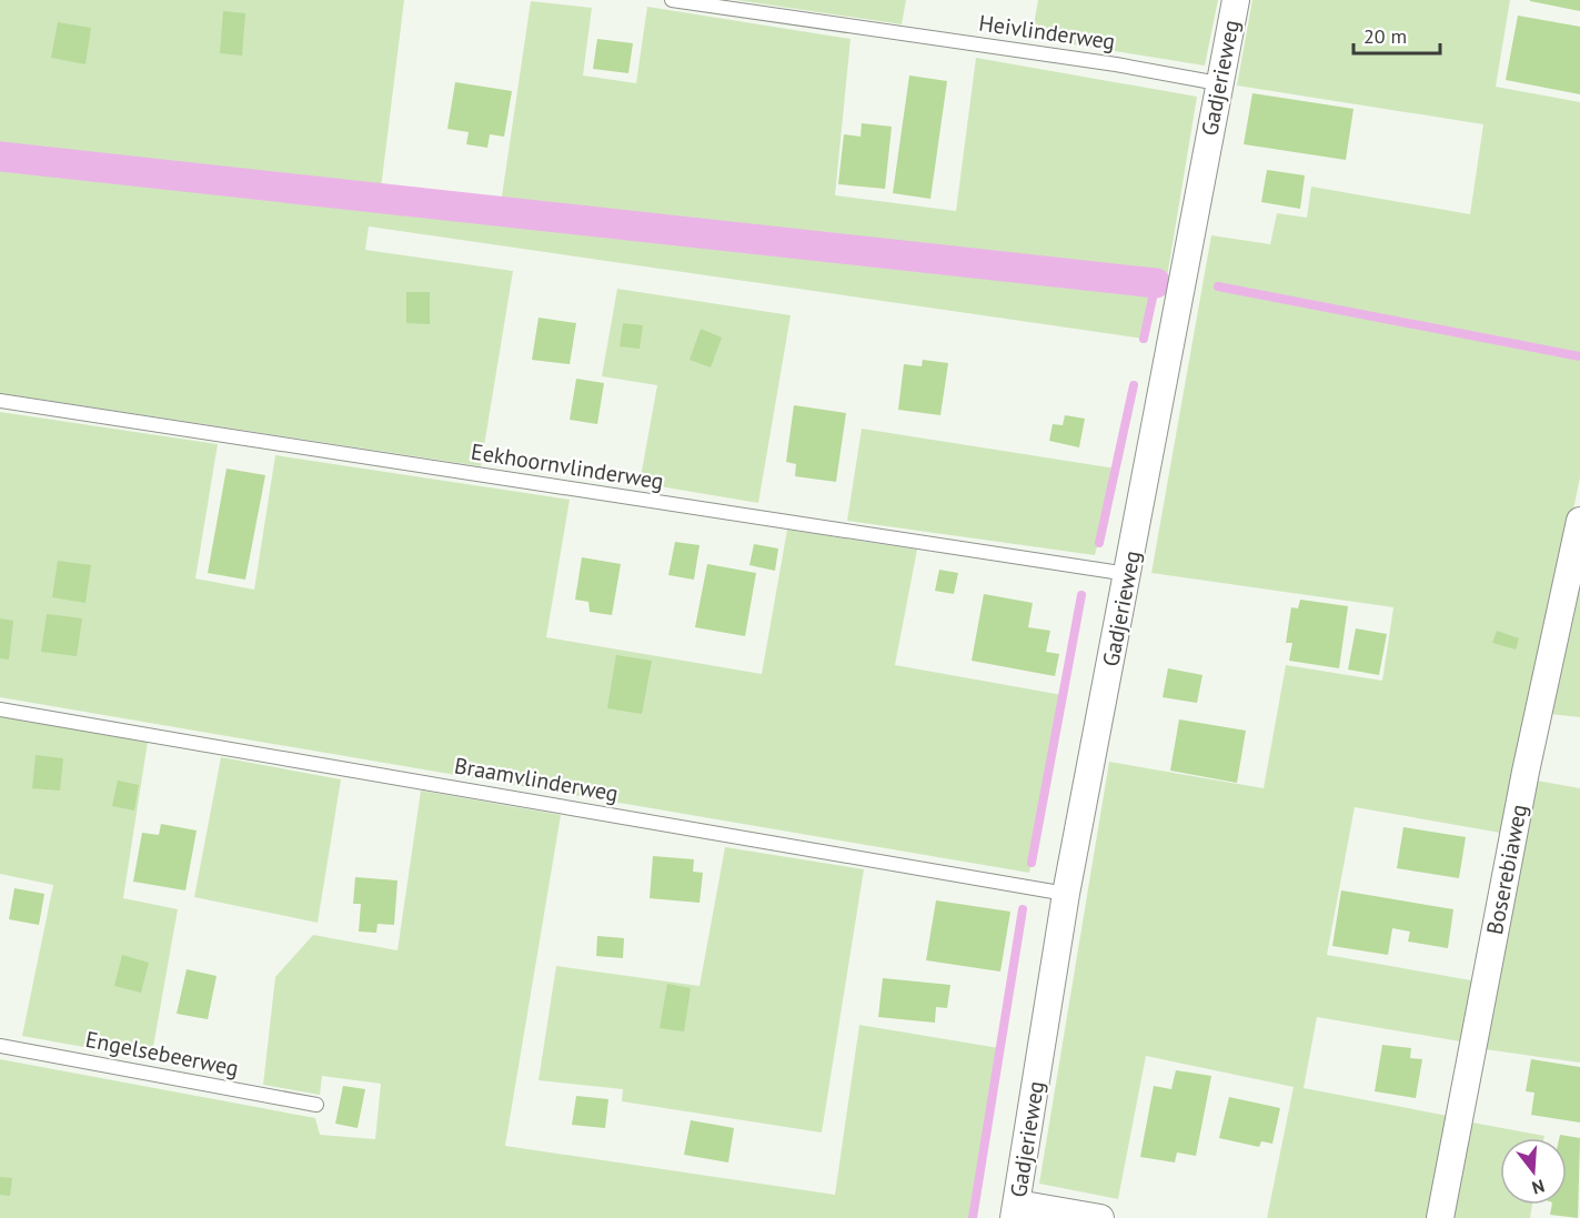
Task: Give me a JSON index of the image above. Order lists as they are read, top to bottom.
{
  "streets": {
    "street": ["Gadjerieweg", "Boserebiaweg"],
    "lane": [
      "Heivlinderweg",
      "Eekhoornvlinderweg",
      "Braamvlinderweg",
      "Engelsebeerweg"
    ]
  },
  "crossings": [
    ["Heivlinderweg", "Gadjerieweg"],
    ["Gadjerieweg", "Eekhoornvlinderweg"],
    ["Gadjerieweg", "Braamvlinderweg"]
  ],
  "scale_bar": "20 m",
  "north": "bottom"
}
